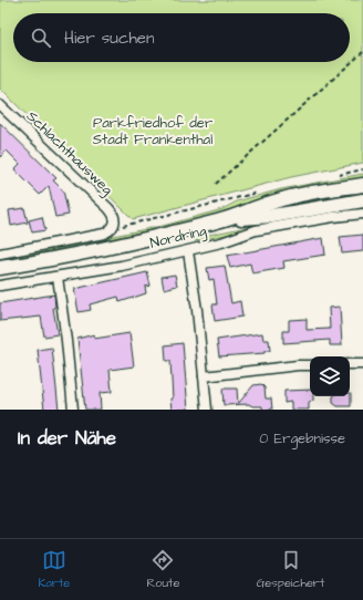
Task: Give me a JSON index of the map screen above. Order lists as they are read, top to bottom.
{
  "streets": {
    "main road": ["Nordring"],
    "street": ["Schlachthausweg"]
  },
  "parks": ["Parkfriedhof der Stadt Frankenthal"],
  "page": {
    "search": "Hier suchen",
    "heading": ["In der Nähe", "0 Ergebnisse"],
    "nav": ["Karte", "Route", "Gespeichert"]
  }
}
